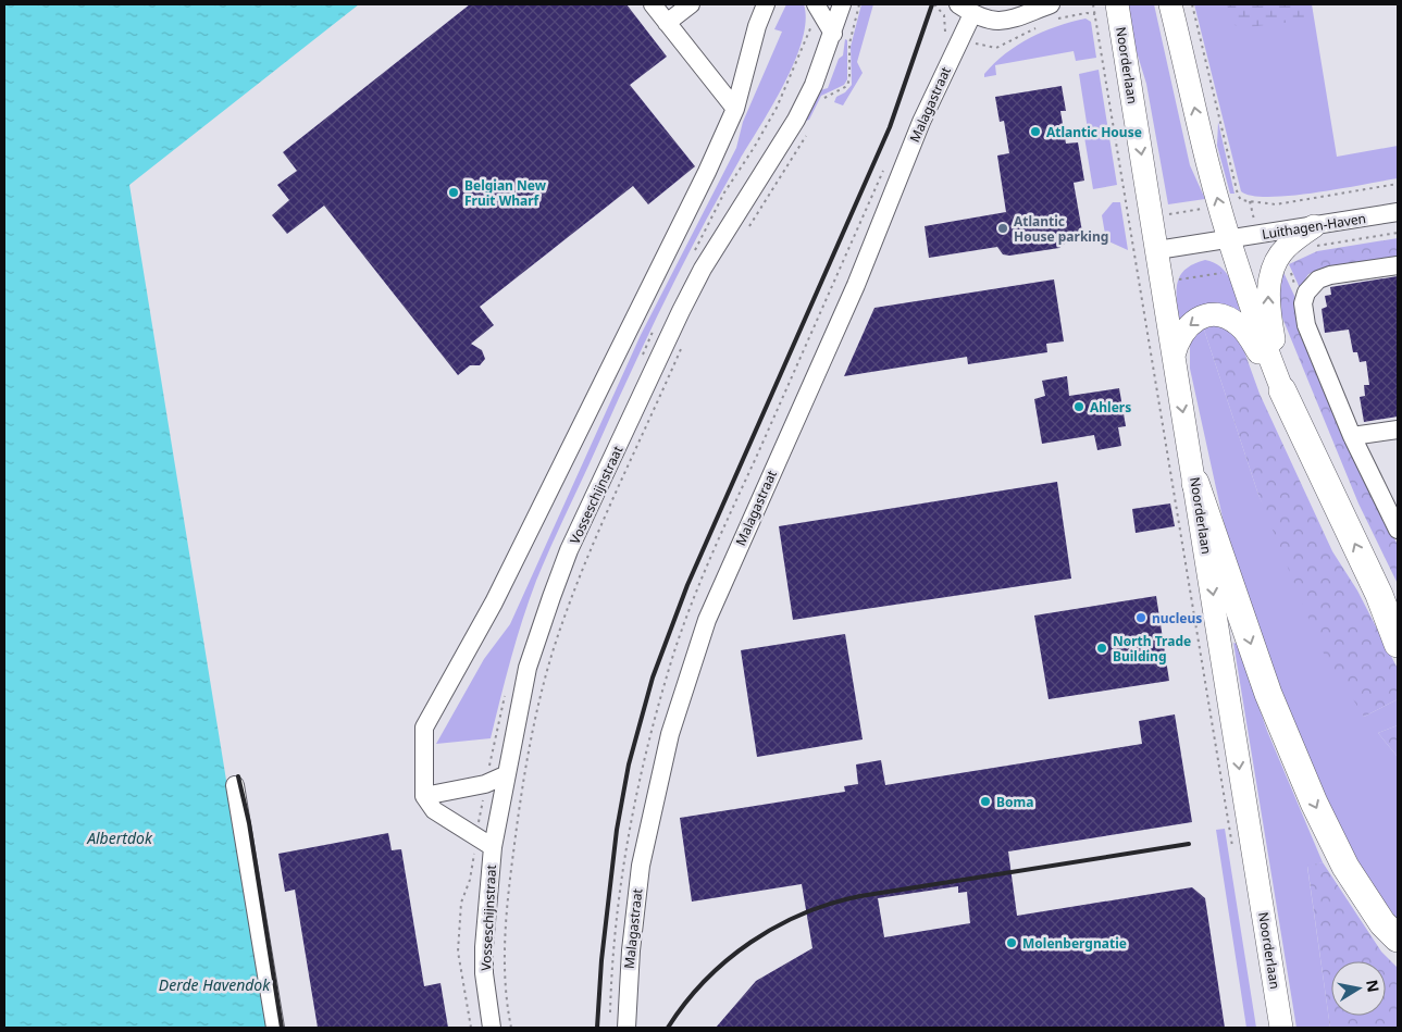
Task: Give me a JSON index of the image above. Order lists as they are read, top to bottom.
{
  "streets": {
    "main road": ["Noorderlaan"],
    "street": ["Malagastraat", "Luithagen-Haven", "Vosseschijnstraat"]
  },
  "crossings": [
    ["Noorderlaan", "Luithagen-Haven"]
  ],
  "one_way": ["Noorderlaan"],
  "water": ["Albertdok", "Derde Havendok"],
  "places": [
    "Atlantic House",
    "Belgian New Fruit Wharf",
    "Atlantic House parking",
    "Ahlers",
    "nucleus",
    "North Trade Building",
    "Boma",
    "Molenbergnatie"
  ],
  "north": "right"
}
